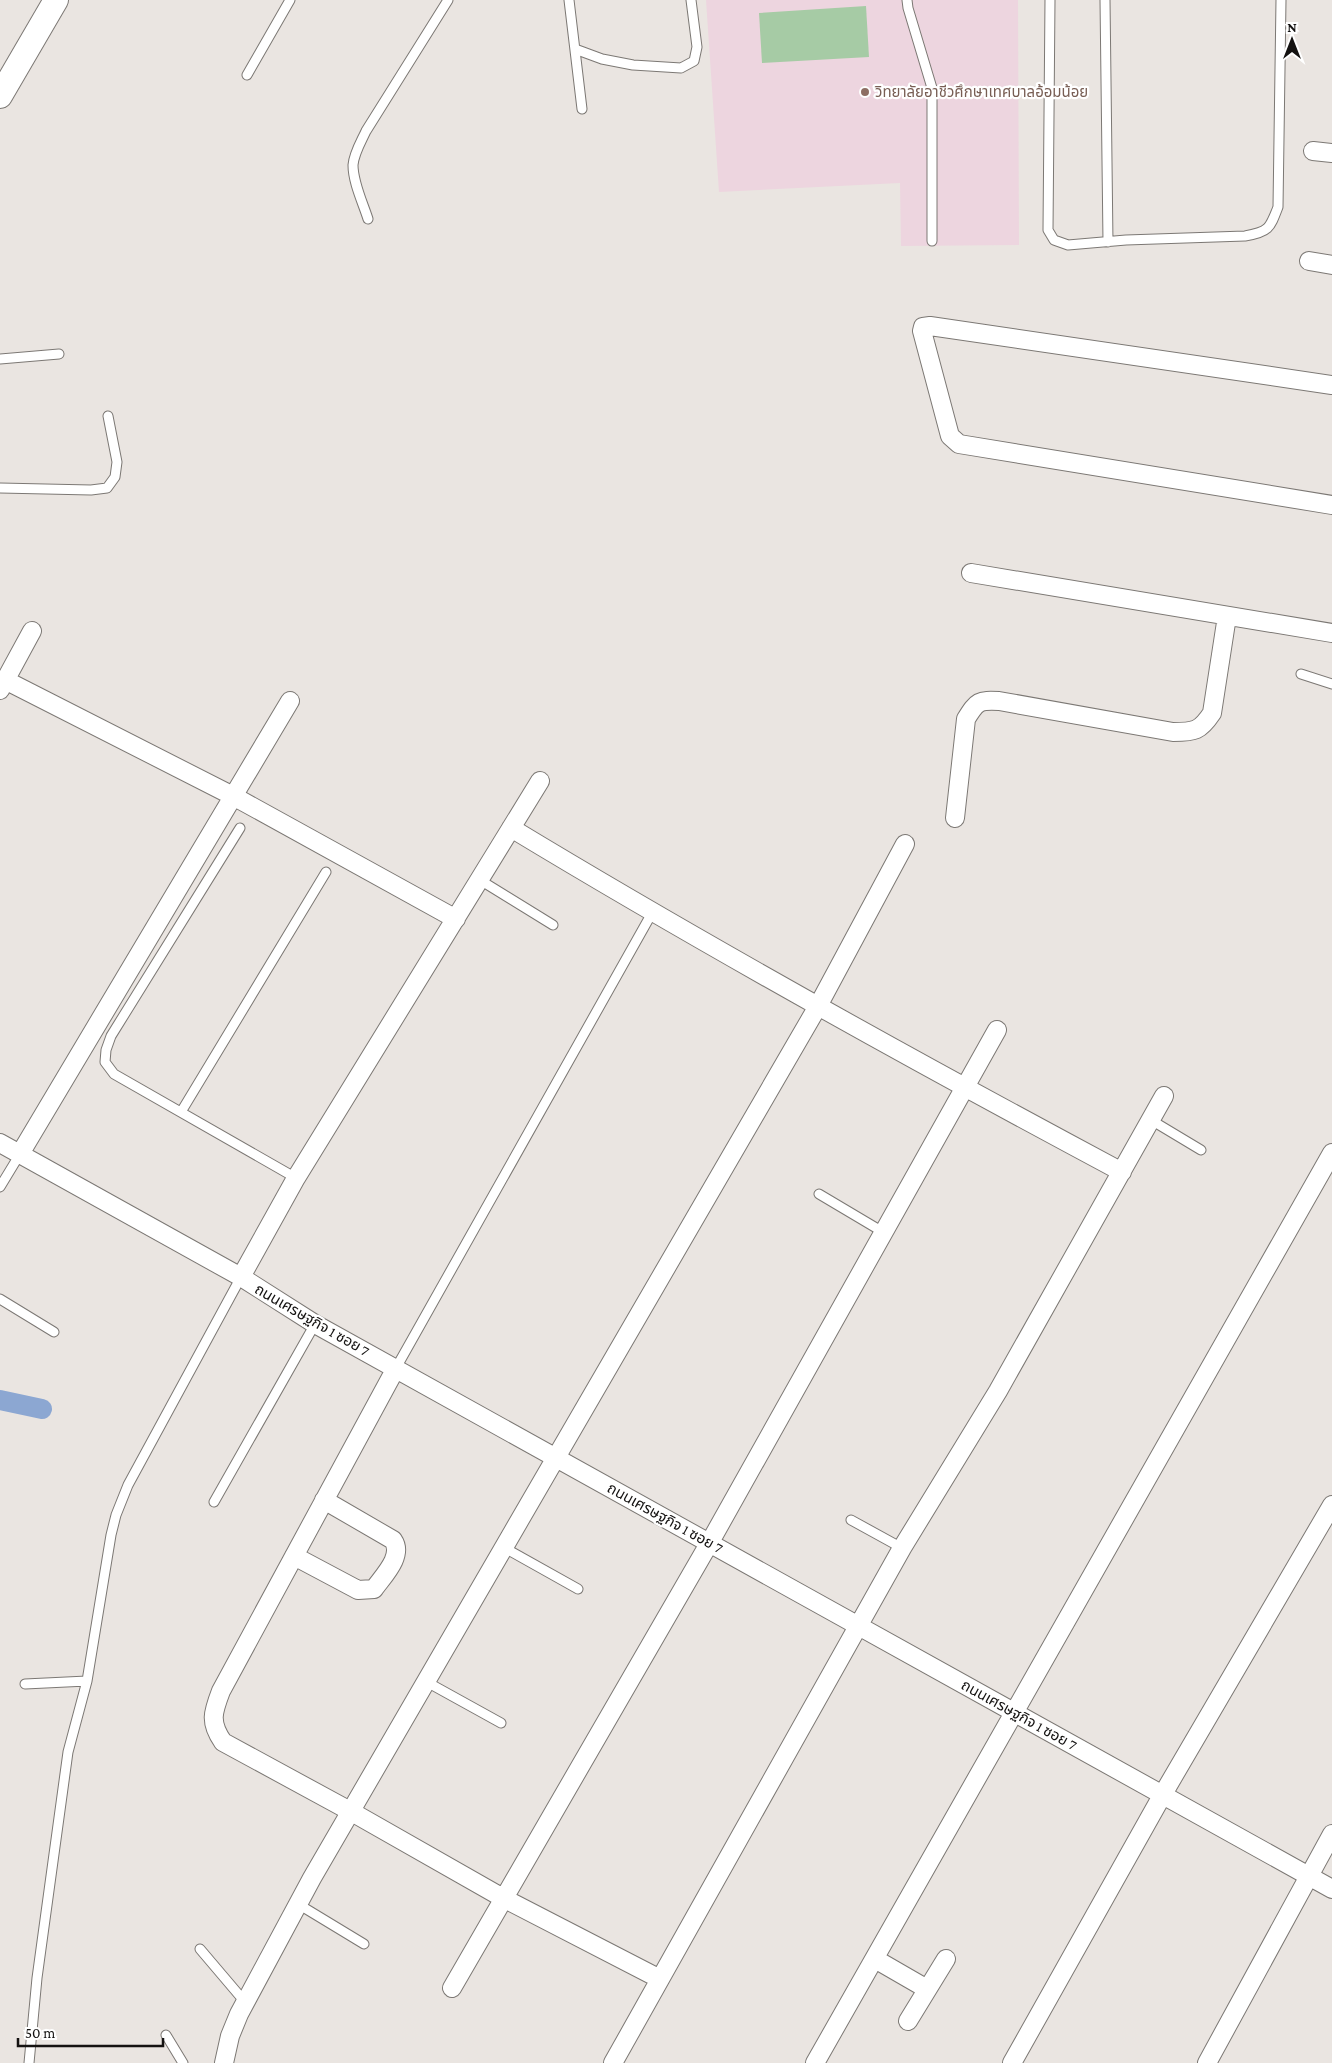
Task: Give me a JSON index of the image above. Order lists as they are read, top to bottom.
{
  "streets": {
    "street": ["ถนนเศรษฐกิจ 1 ซอย 7"]
  },
  "places": ["วิทยาลัยอาชีวศึกษาเทศบาลอ้อมน้อย"],
  "scale_bar": "50 m",
  "north": "top"
}
